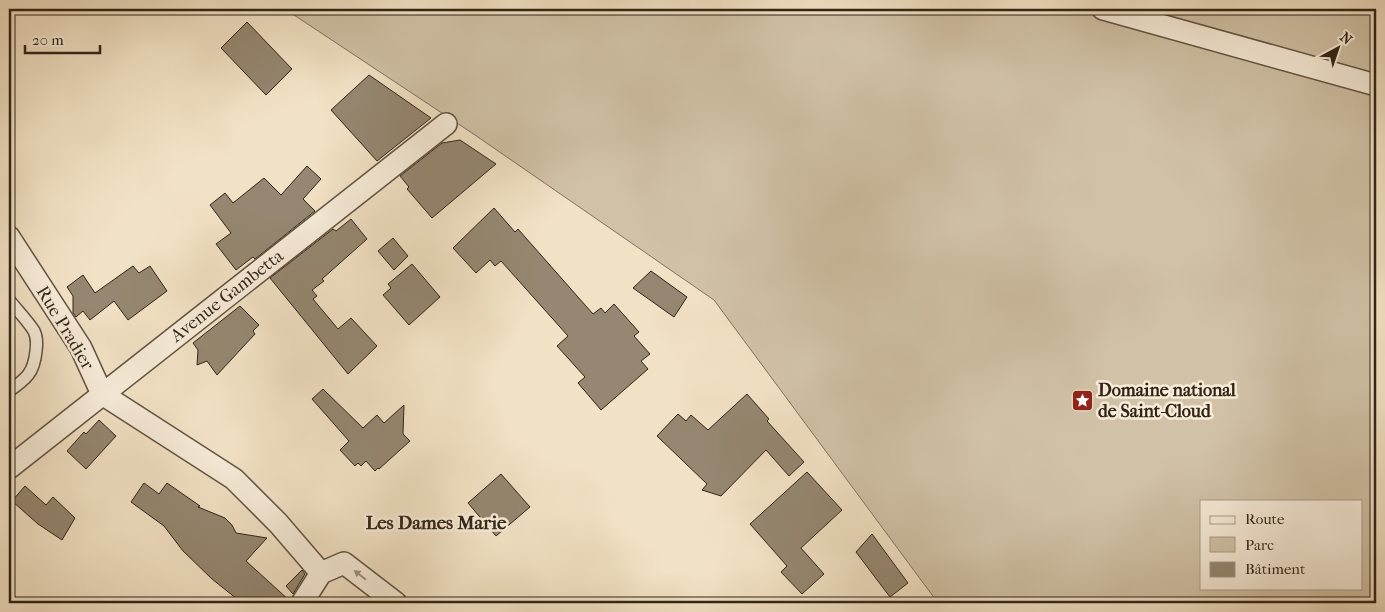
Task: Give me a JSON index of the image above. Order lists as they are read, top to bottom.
{
  "streets": {
    "street": ["Avenue Gambetta", "Rue Pradier"]
  },
  "crossings": [
    ["Avenue Gambetta", "Rue Pradier"]
  ],
  "districts": ["Les Dames Marie"],
  "places": {
    "place": ["Domaine national de Saint-Cloud"]
  },
  "legend": ["Route", "Parc", "Bâtiment"],
  "scale_bar": "20 m",
  "north": "top right"
}
